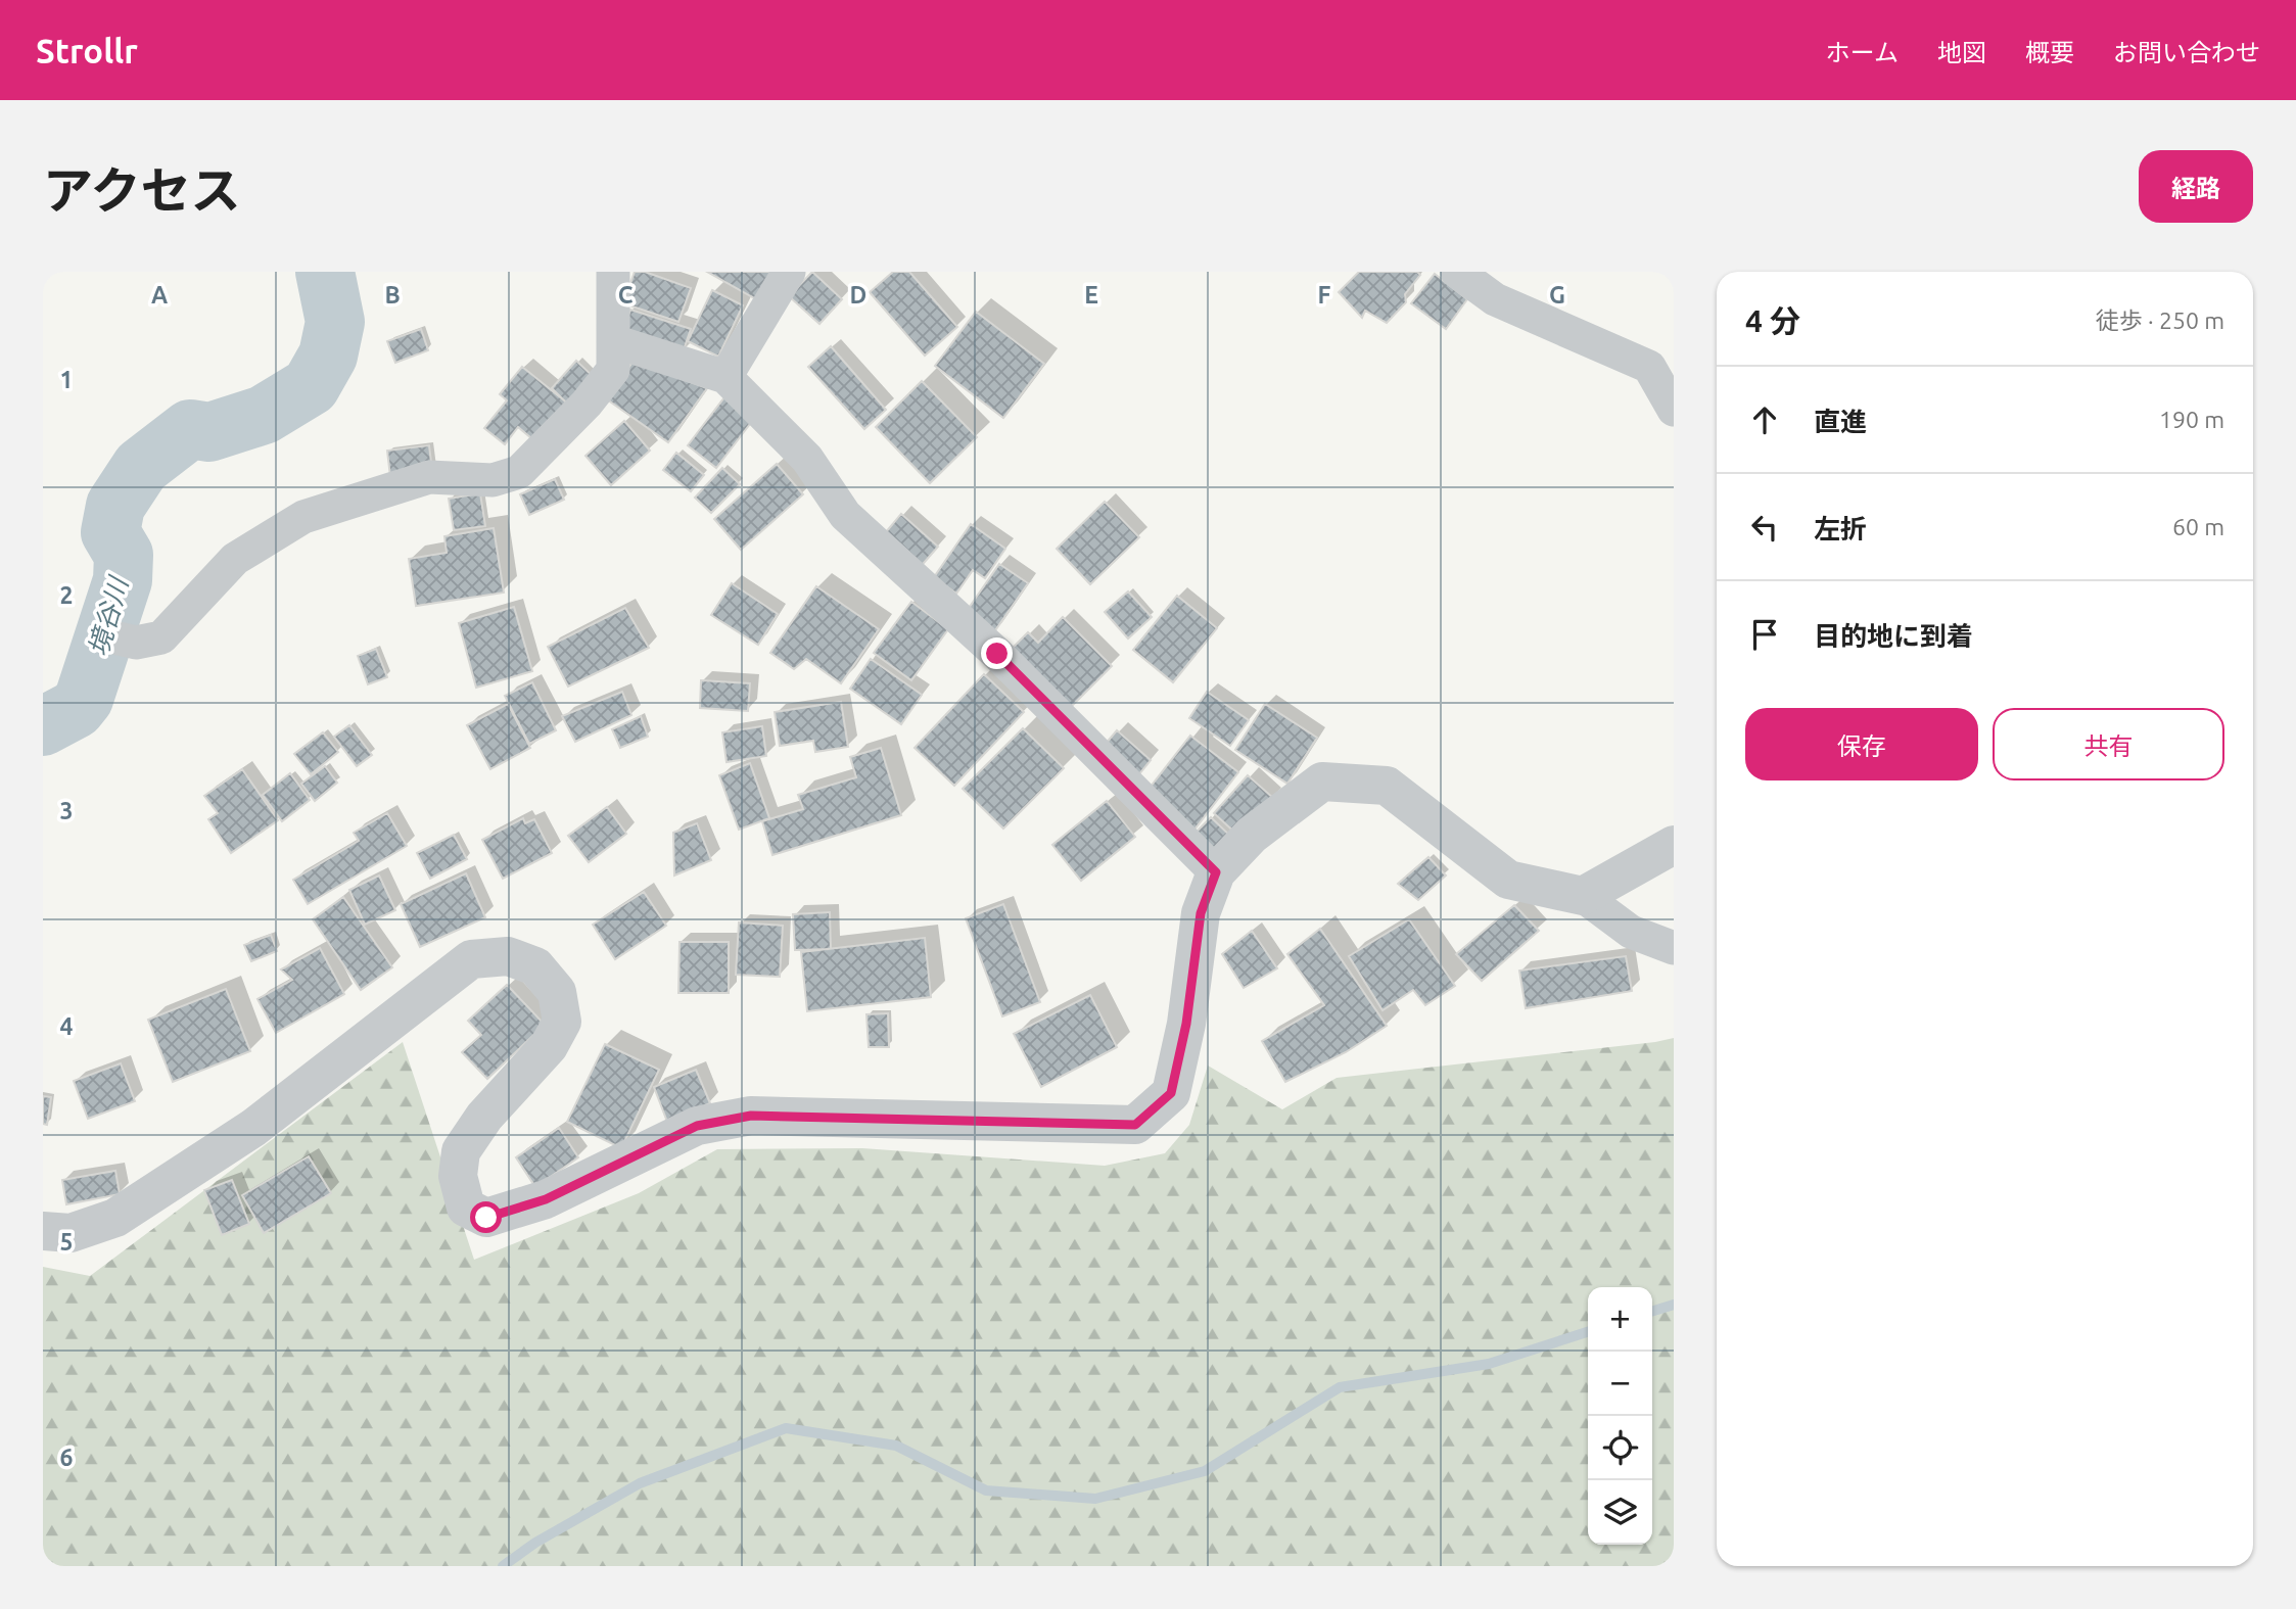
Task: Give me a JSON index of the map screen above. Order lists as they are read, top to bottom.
{
  "water": ["境谷川"],
  "page": {
    "header": "Strollr",
    "nav": [
      "ホーム",
      "地図",
      "概要",
      "お問い合わせ"
    ],
    "title": "アクセス",
    "buttons": [
      "経路",
      ["保存", "共有"]
    ],
    "heading": ["4 分", "徒歩 · 250 m"],
    "list": [
      ["直進", "190 m"],
      ["左折", "60 m"],
      "目的地に到着"
    ],
    "map_buttons": ["+", "−"]
  },
  "grid": {
    "columns": [
      "A",
      "B",
      "C",
      "D",
      "E",
      "F",
      "G"
    ],
    "rows": [
      "1",
      "2",
      "3",
      "4",
      "5",
      "6"
    ]
  }
}
